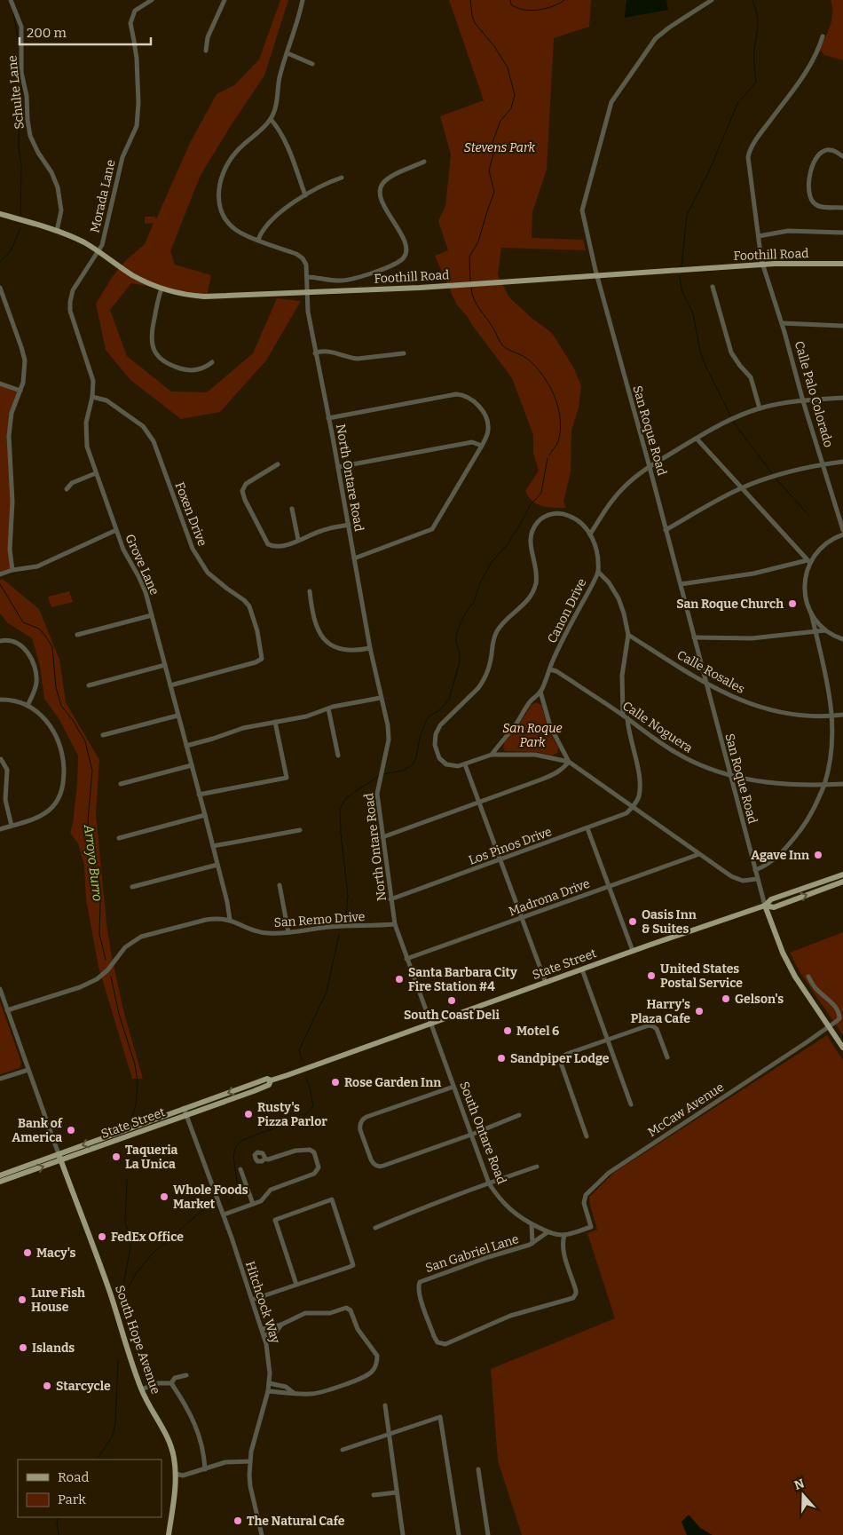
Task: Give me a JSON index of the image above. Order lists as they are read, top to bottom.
{
  "streets": {
    "main road": ["Foothill Road", "State Street", "South Hope Avenue"],
    "street": [
      "Schulte Lane",
      "Morada Lane",
      "Calle Palo Colorado",
      "San Roque Road",
      "North Ontare Road",
      "Foxen Drive",
      "Grove Lane",
      "Canon Drive",
      "Calle Rosales",
      "Calle Noguera",
      "Los Pinos Drive",
      "Madrona Drive",
      "San Remo Drive",
      "McCaw Avenue",
      "South Ontare Road",
      "San Gabriel Lane",
      "Hitchcock Way"
    ]
  },
  "crossings": [
    ["Schulte Lane", "Foothill Road"],
    ["Morada Lane", "Foothill Road"],
    ["Morada Lane", "Grove Lane"],
    ["Foothill Road", "Calle Palo Colorado"],
    ["Foothill Road", "San Roque Road"],
    ["Foothill Road", "North Ontare Road"],
    ["Foothill Road", "Grove Lane"],
    ["San Roque Road", "Canon Drive"],
    ["San Roque Road", "Calle Rosales"],
    ["San Roque Road", "Calle Noguera"],
    ["San Roque Road", "State Street"],
    ["North Ontare Road", "Los Pinos Drive"],
    ["North Ontare Road", "Madrona Drive"],
    ["North Ontare Road", "San Remo Drive"],
    ["North Ontare Road", "State Street"],
    ["North Ontare Road", "South Ontare Road"],
    ["Foxen Drive", "Grove Lane"],
    ["Grove Lane", "San Remo Drive"],
    ["Canon Drive", "Calle Noguera"],
    ["Canon Drive", "Los Pinos Drive"],
    ["Canon Drive", "Madrona Drive"],
    ["State Street", "South Ontare Road"],
    ["State Street", "Hitchcock Way"],
    ["State Street", "South Hope Avenue"],
    ["McCaw Avenue", "South Ontare Road"],
    ["South Ontare Road", "San Gabriel Lane"]
  ],
  "water": ["Arroyo Burro"],
  "parks": ["Stevens Park", "San Roque Park"],
  "places": [
    "San Roque Church",
    "Agave Inn",
    "Oasis Inn & Suites",
    "United States Postal Service",
    "Santa Barbara City Fire Station #4",
    "Gelson's",
    "South Coast Deli",
    "Harry's Plaza Cafe",
    "Motel 6",
    "Sandpiper Lodge",
    "Rose Garden Inn",
    "Rusty's Pizza Parlor",
    "Bank of America",
    "Taqueria La Unica",
    "Whole Foods Market",
    "FedEx Office",
    "Macy's",
    "Lure Fish House",
    "Islands",
    "Starcycle",
    "The Natural Cafe"
  ],
  "legend": ["Road", "Park"],
  "scale_bar": "200 m",
  "north": "top"
}
